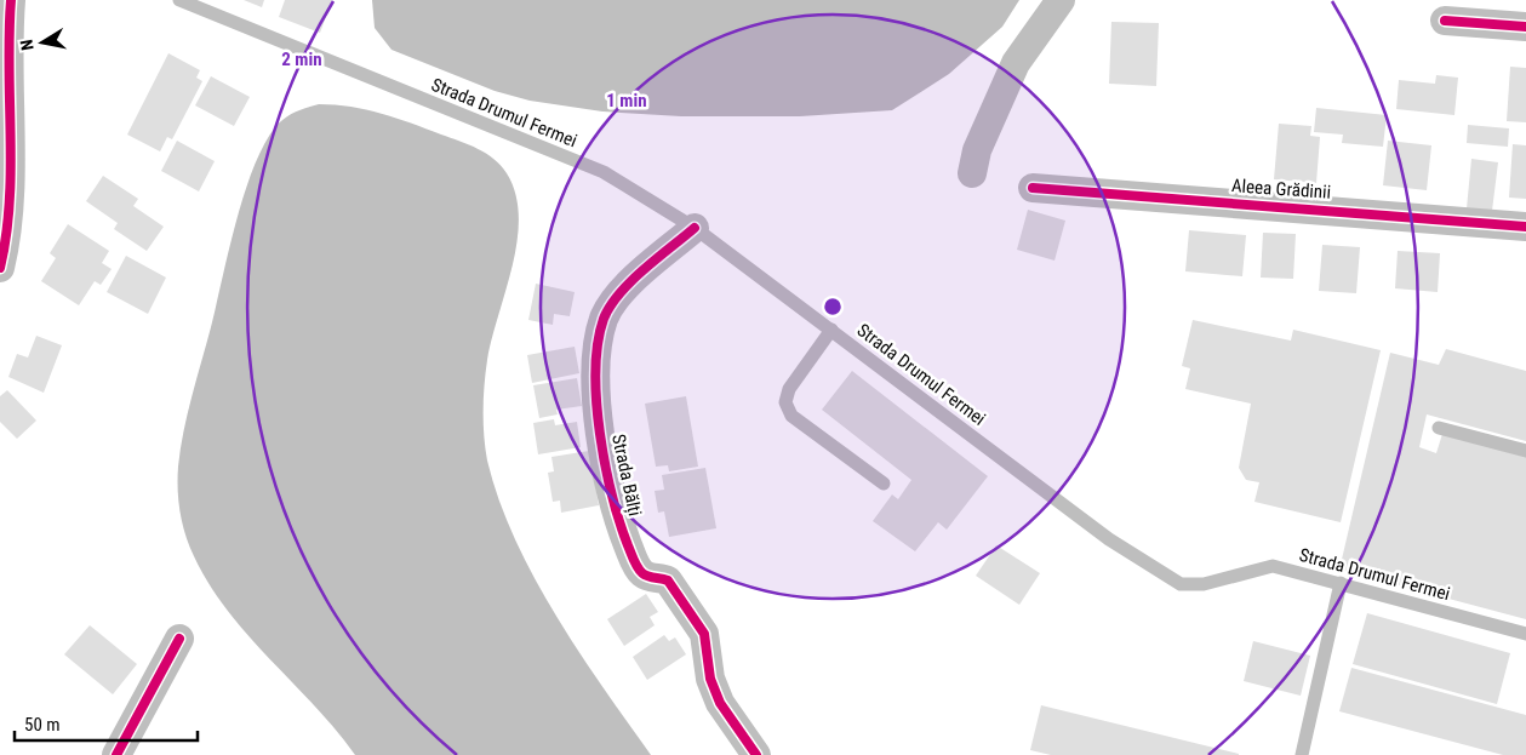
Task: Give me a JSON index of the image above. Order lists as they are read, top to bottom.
{
  "streets": {
    "street": ["Aleea Grădinii", "Strada Bălți"],
    "lane": ["Strada Drumul Fermei"]
  },
  "crossings": [
    ["Strada Drumul Fermei", "Strada Bălți"]
  ],
  "scale_bar": "50 m",
  "north": "left",
  "rings": ["2 min", "1 min"]
}
